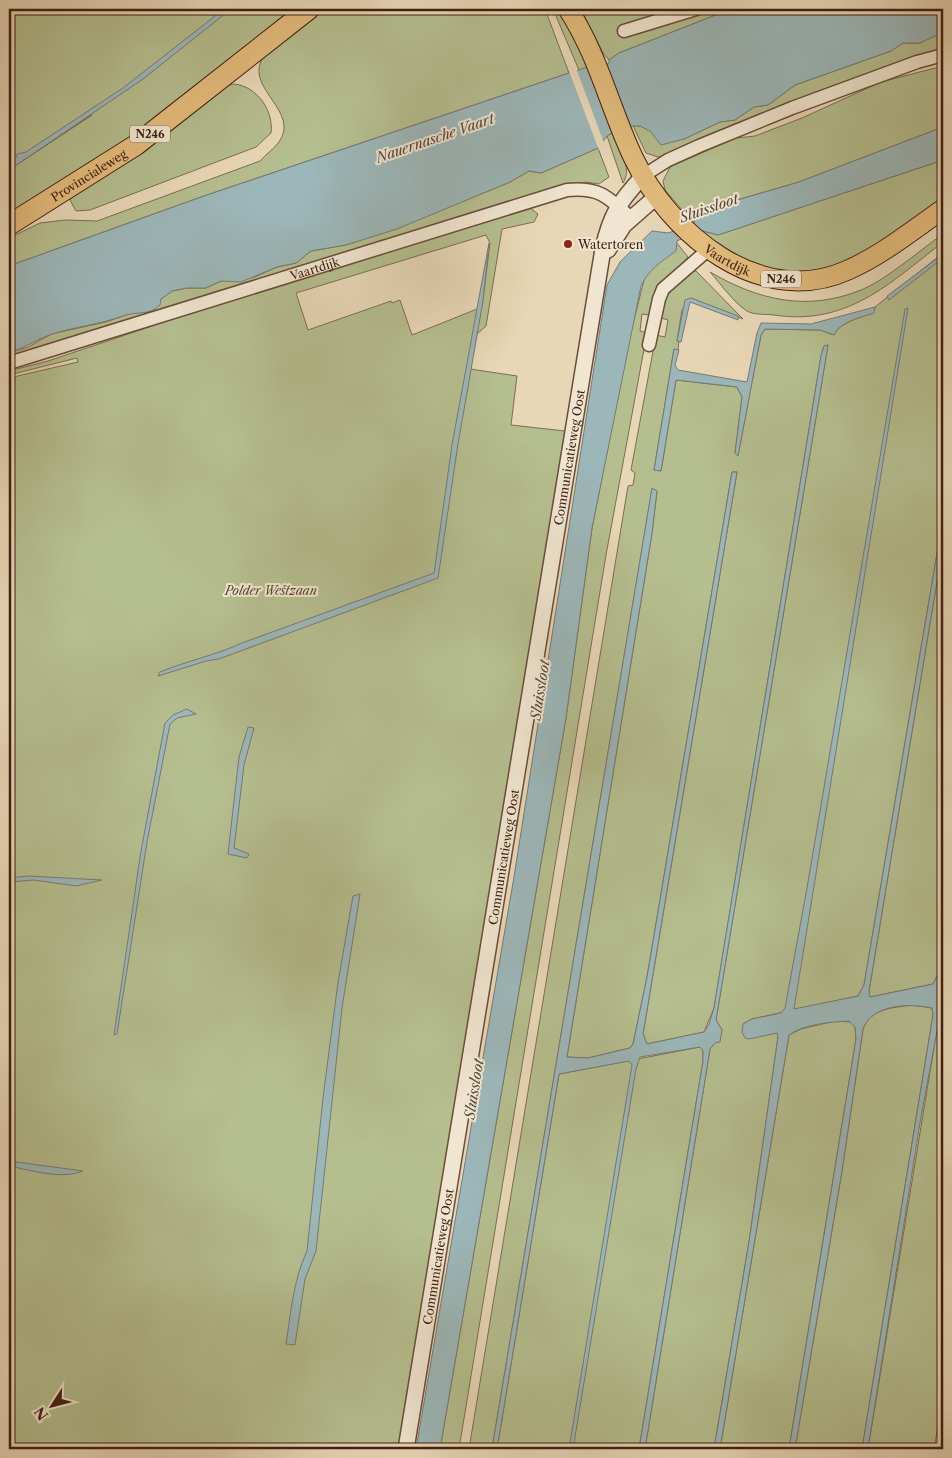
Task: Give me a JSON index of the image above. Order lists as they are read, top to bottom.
{
  "streets": {
    "highway": ["N246", "Provincialeweg"],
    "main road": ["Vaartdijk"],
    "street": ["Communicatieweg Oost"]
  },
  "crossings": [
    ["N246", "Vaartdijk"],
    ["Vaartdijk", "Communicatieweg Oost"]
  ],
  "water": ["Nauernasche Vaart", "Sluissloot"],
  "parks": ["Polder Westzaan"],
  "places": ["Watertoren"],
  "north": "bottom left"
}
